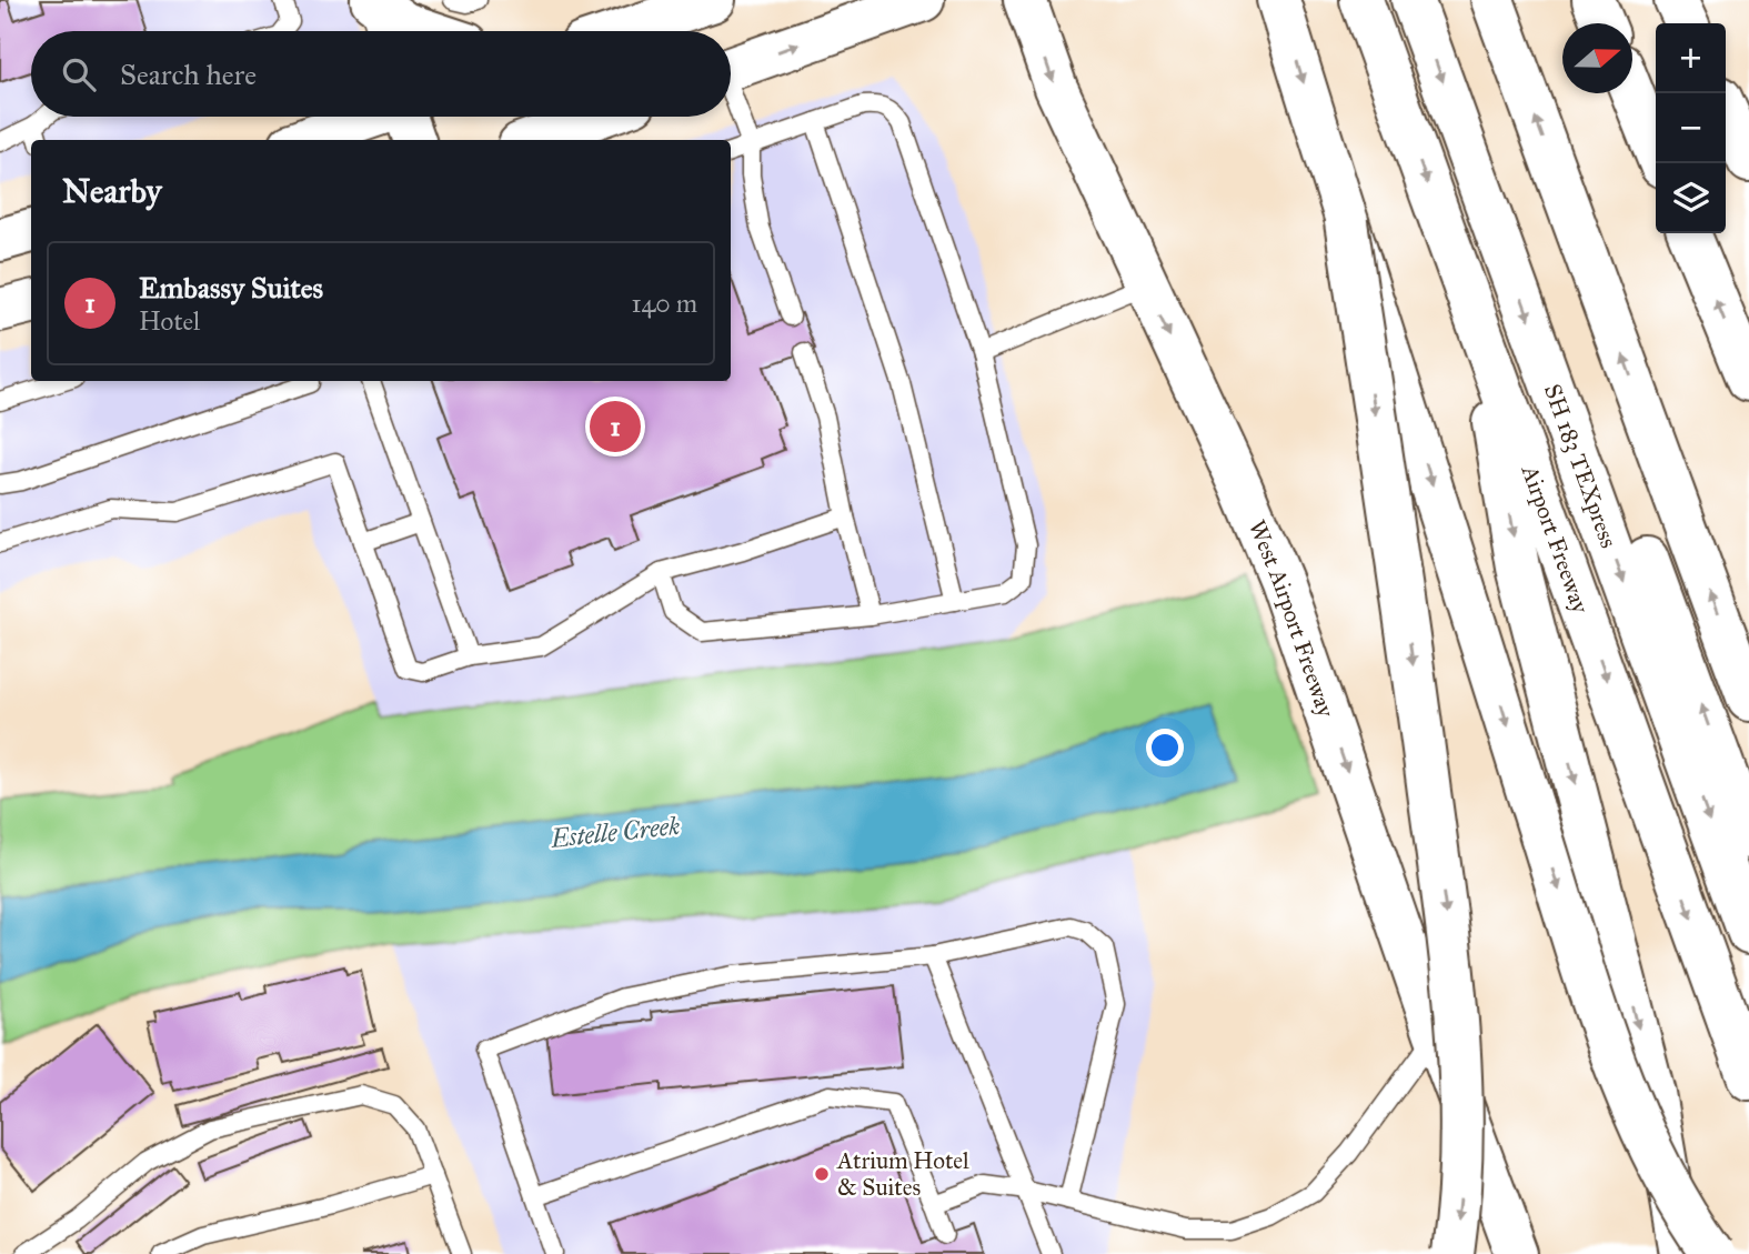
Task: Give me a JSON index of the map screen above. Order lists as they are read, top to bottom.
{
  "streets": {
    "main road": ["SH 183 TEXpress", "Airport Freeway", "West Airport Freeway"]
  },
  "water": ["Estelle Creek"],
  "places": ["Atrium Hotel & Suites"],
  "north": "right",
  "page": {
    "map_buttons": ["+", "−"],
    "search": "Search here",
    "heading": "Nearby",
    "list": [
      {
        "mark": "1",
        "name": "Embassy Suites",
        "note": "Hotel",
        "value": "140 m"
      }
    ],
    "pins": "1"
  }
}
